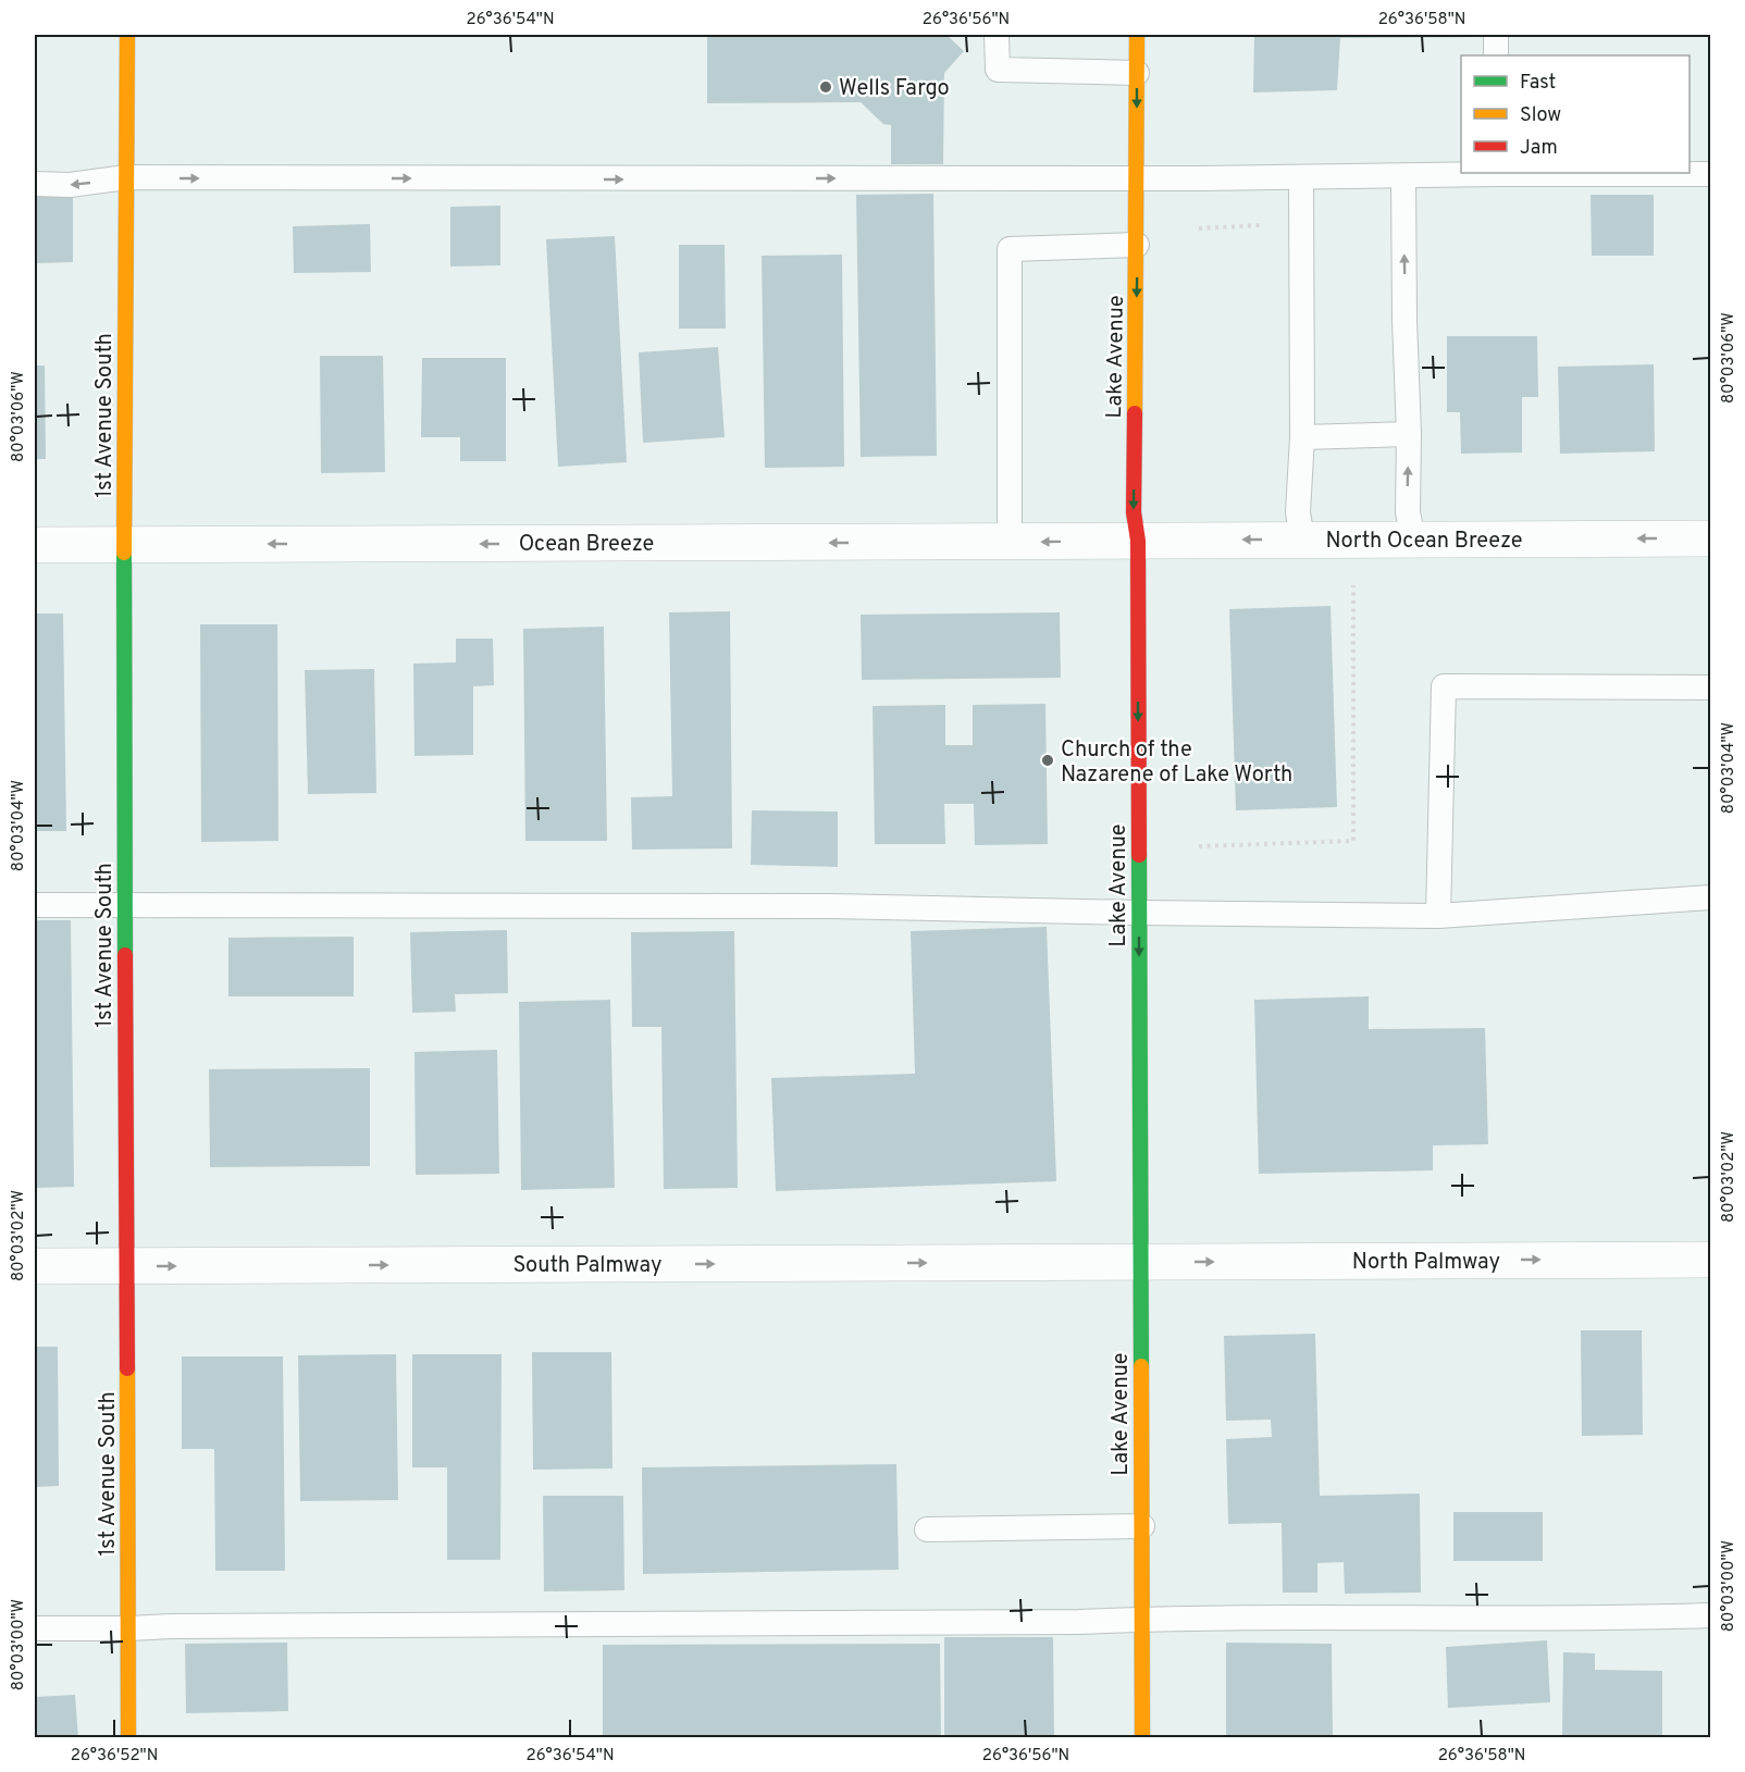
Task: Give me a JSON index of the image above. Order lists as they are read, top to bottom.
{
  "streets": {
    "main road": ["Lake Avenue", "1st Avenue South"],
    "street": [
      "North Ocean Breeze",
      "Ocean Breeze",
      "North Palmway",
      "South Palmway"
    ]
  },
  "crossings": [
    ["Lake Avenue", "North Ocean Breeze"],
    ["Lake Avenue", "Ocean Breeze"],
    ["Lake Avenue", "North Palmway"],
    ["Lake Avenue", "South Palmway"],
    ["1st Avenue South", "Ocean Breeze"],
    ["1st Avenue South", "South Palmway"],
    ["North Ocean Breeze", "Ocean Breeze"],
    ["North Palmway", "South Palmway"]
  ],
  "one_way": [
    "Lake Avenue",
    "North Ocean Breeze",
    "Ocean Breeze",
    "North Palmway",
    "South Palmway"
  ],
  "places": ["Wells Fargo", "Church of the Nazarene of Lake Worth"],
  "legend": ["Fast", "Slow", "Jam"],
  "coordinates": [
    "26°36'54\"N",
    "26°36'56\"N",
    "26°36'58\"N",
    "80°03'06\"W",
    "80°03'04\"W",
    "80°03'02\"W",
    "80°03'00\"W",
    "26°36'52\"N"
  ]
}
